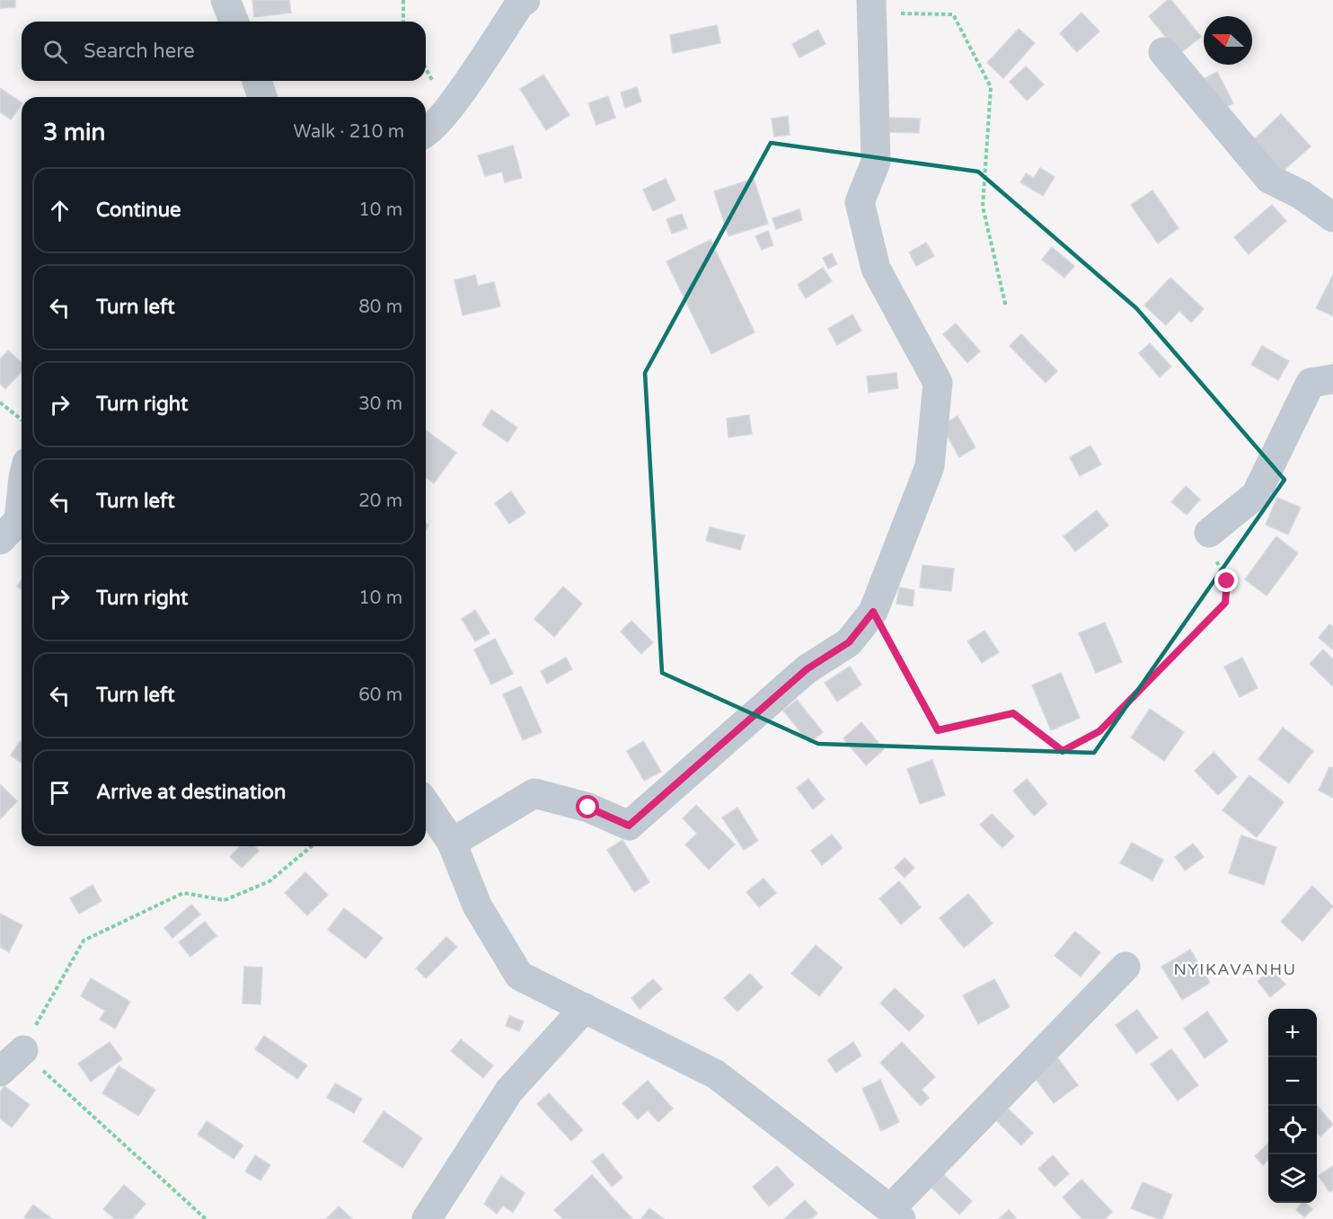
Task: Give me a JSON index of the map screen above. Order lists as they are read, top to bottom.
{
  "districts": ["NYIKAVANHU"],
  "north": "left",
  "page": {
    "search": "Search here",
    "heading": ["3 min", "Walk · 210 m"],
    "list": [
      ["Continue", "10 m"],
      ["Turn left", "80 m"],
      ["Turn right", "30 m"],
      ["Turn left", "20 m"],
      ["Turn right", "10 m"],
      ["Turn left", "60 m"],
      "Arrive at destination"
    ],
    "map_buttons": ["+", "−"]
  }
}
